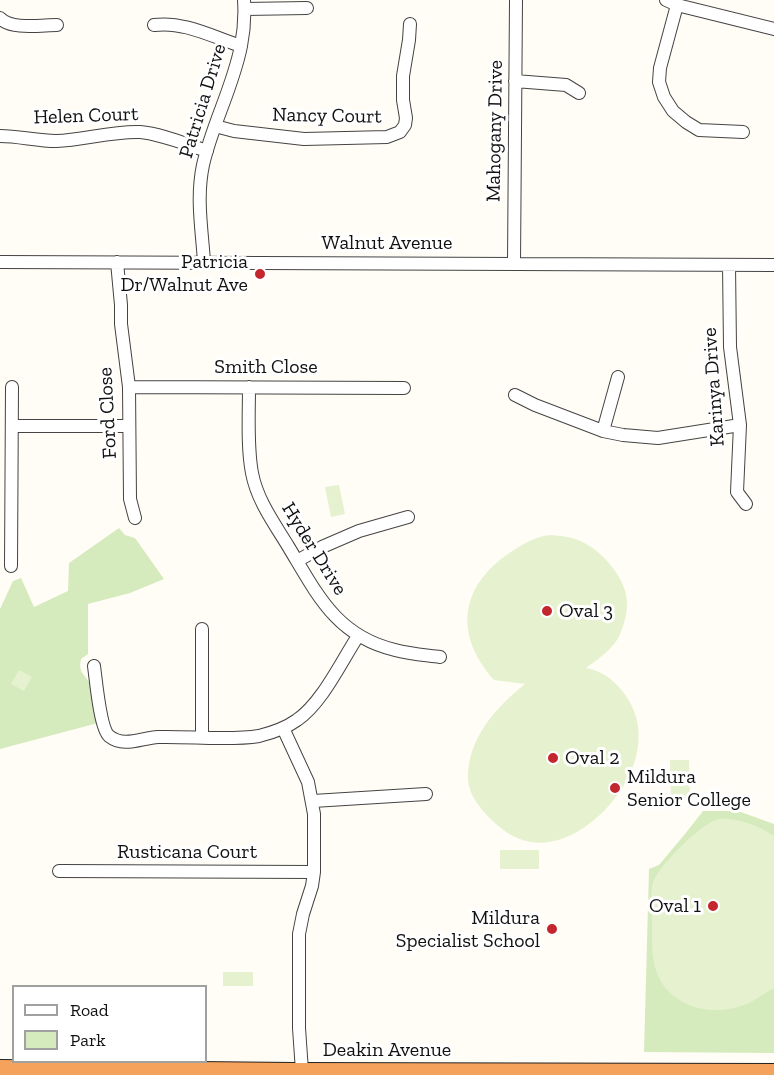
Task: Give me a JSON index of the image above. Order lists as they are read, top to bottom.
{
  "streets": {
    "highway": ["Deakin Avenue"],
    "street": [
      "Patricia Drive",
      "Helen Court",
      "Nancy Court",
      "Mahogany Drive",
      "Walnut Avenue",
      "Smith Close",
      "Karinya Drive",
      "Ford Close",
      "Hyder Drive",
      "Rusticana Court"
    ]
  },
  "crossings": [
    ["Patricia Drive", "Helen Court"],
    ["Patricia Drive", "Nancy Court"],
    ["Patricia Drive", "Walnut Avenue"],
    ["Mahogany Drive", "Walnut Avenue"],
    ["Walnut Avenue", "Karinya Drive"],
    ["Walnut Avenue", "Ford Close"],
    ["Smith Close", "Ford Close"],
    ["Smith Close", "Hyder Drive"]
  ],
  "places": [
    "Patricia Dr/Walnut Ave",
    "Oval 3",
    "Oval 2",
    "Mildura Senior College",
    "Oval 1",
    "Mildura Specialist School"
  ],
  "legend": ["Road", "Park"]
}
